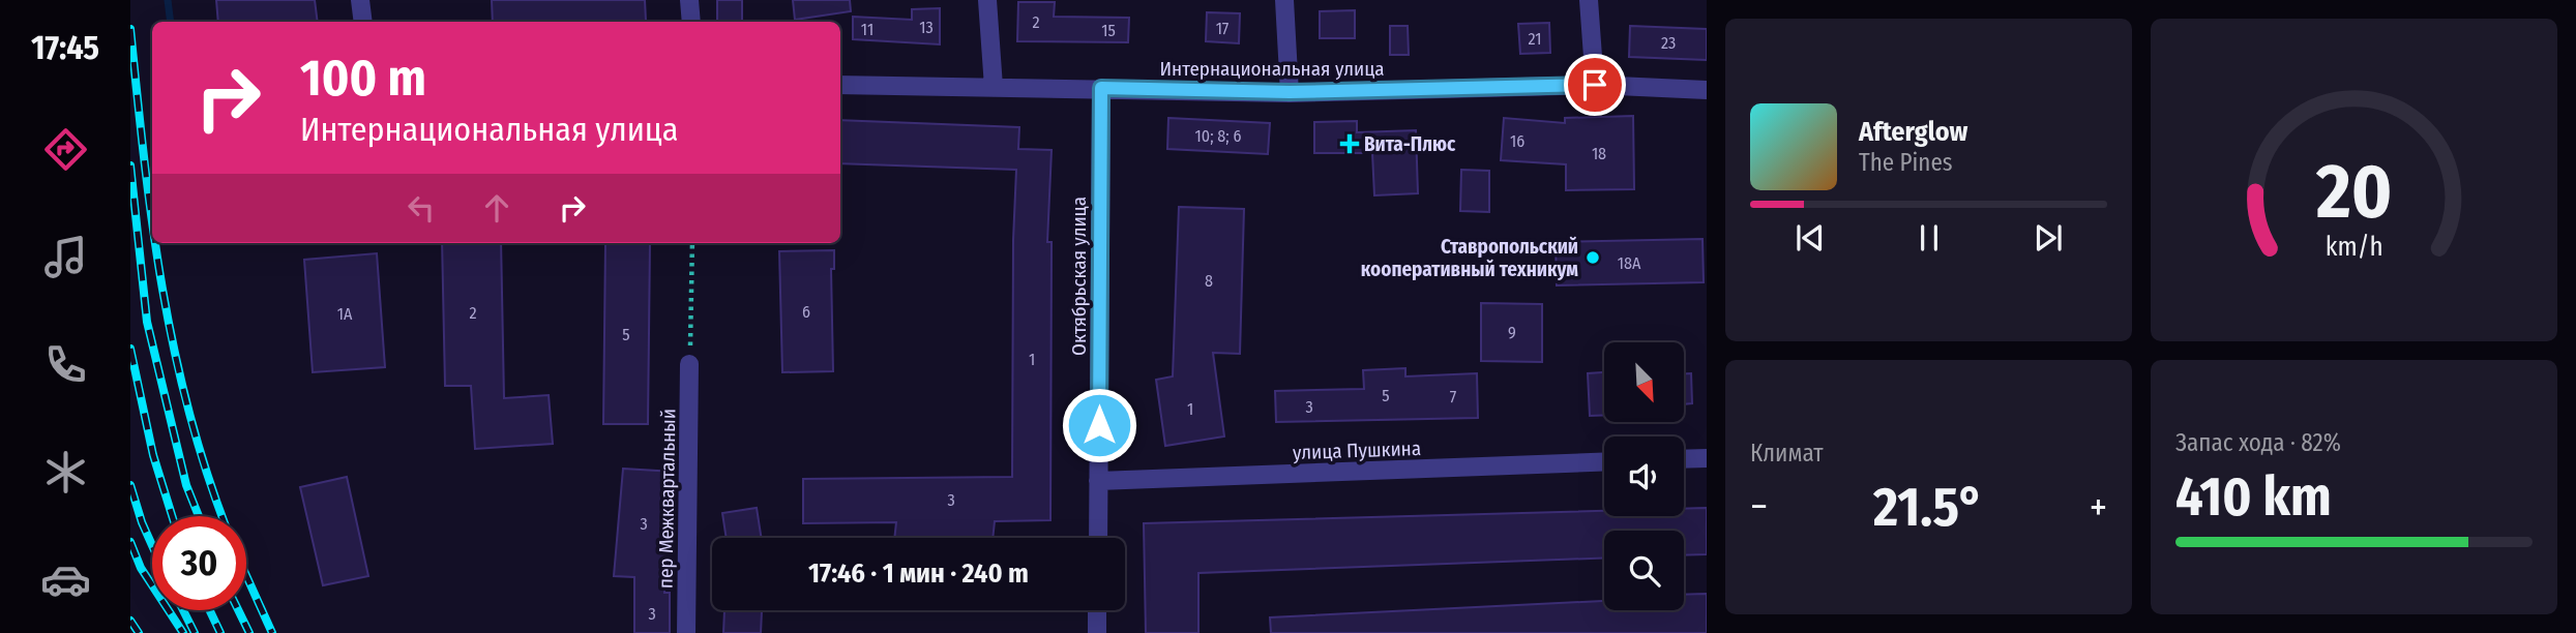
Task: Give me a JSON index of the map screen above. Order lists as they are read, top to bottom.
{
  "streets": {
    "street": [
      "Интернациональная улица",
      "Октябрьская улица",
      "улица Пушкина",
      "пер Межквартальный"
    ]
  },
  "crossings": [
    ["Интернациональная улица", "Октябрьская улица"],
    ["Октябрьская улица", "улица Пушкина"]
  ],
  "places": {
    "health": ["Вита-Плюс"],
    "other": ["Ставропольский кооперативный техникум"]
  },
  "house_numbers": [
    "2",
    "13",
    "17",
    "11",
    "15",
    "21",
    "23",
    "10; 8; 6",
    "16",
    "18",
    "18А",
    "8",
    "6",
    "2",
    "1А",
    "9",
    "5",
    "1",
    "5",
    "7",
    "3",
    "1",
    "3",
    "3",
    "3"
  ],
  "north": "bottom right",
  "page": {
    "tabs": "17:45",
    "turn": ["100 m", "Интернациональная улица"],
    "song": ["Afterglow", "The Pines"],
    "tile": [
      "Климат",
      ["Запас хода · 82%", "410 km"]
    ],
    "heat": ["−", "21.5°", "+"],
    "limit": "30",
    "trip": "17:46 · 1 мин · 240 m",
    "gauge": ["20", "km/h"]
  }
}
